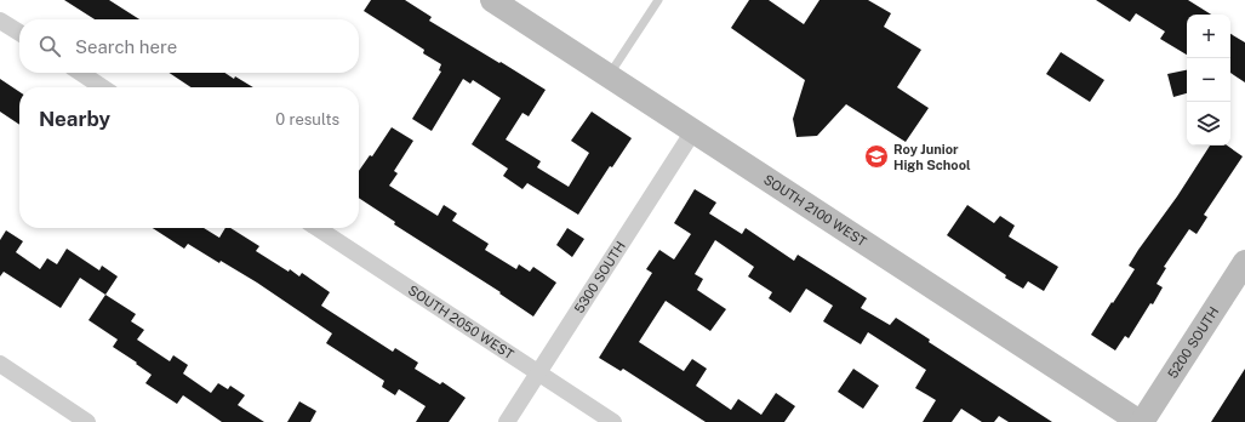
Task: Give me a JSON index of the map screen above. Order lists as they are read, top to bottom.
{
  "streets": {
    "street": [
      "SOUTH 2100 WEST",
      "5300 SOUTH",
      "SOUTH 2050 WEST",
      "5200 SOUTH"
    ]
  },
  "crossings": [
    ["SOUTH 2100 WEST", "5300 SOUTH"],
    ["SOUTH 2100 WEST", "5200 SOUTH"],
    ["5300 SOUTH", "SOUTH 2050 WEST"]
  ],
  "places": {
    "school or university": ["Roy Junior High School"]
  },
  "page": {
    "map_buttons": ["+", "−"],
    "search": "Search here",
    "heading": ["Nearby", "0 results"]
  }
}
